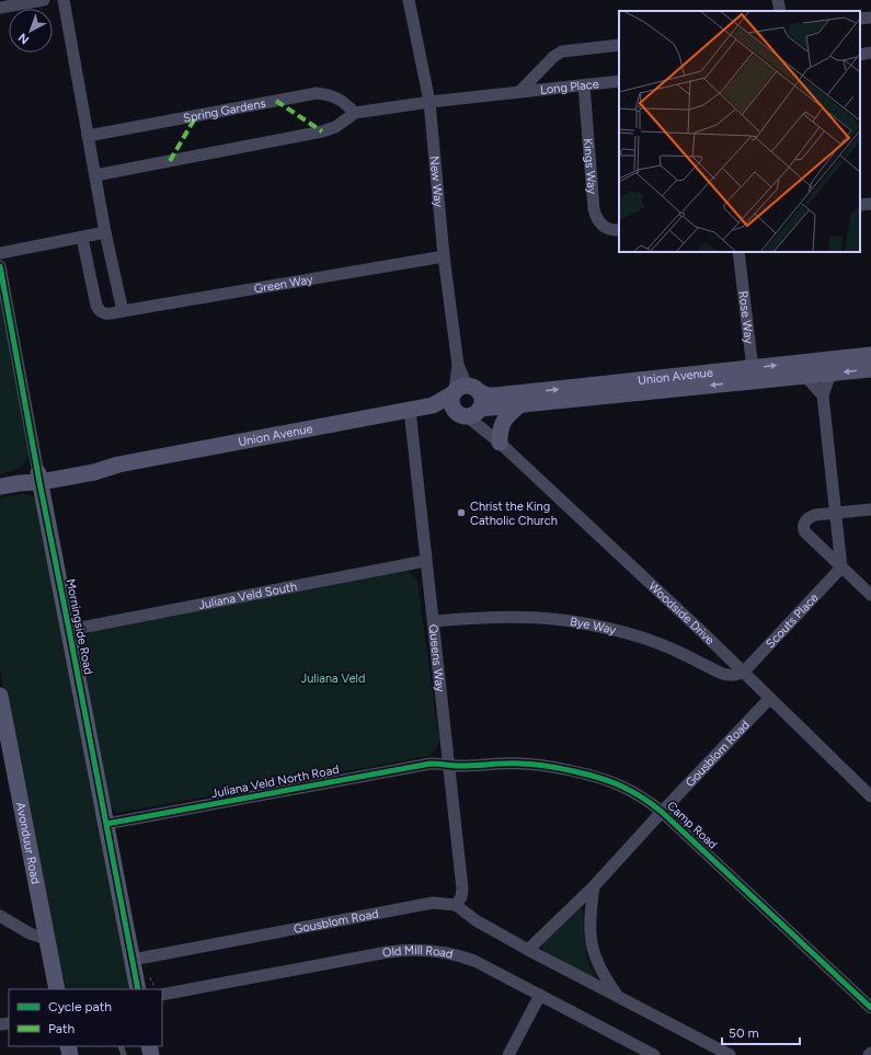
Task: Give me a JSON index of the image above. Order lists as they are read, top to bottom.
{
  "streets": {
    "street": [
      "Long Place",
      "Spring Gardens",
      "Kings Way",
      "New Way",
      "Green Way",
      "Rose Way",
      "Union Avenue",
      "Juliana Veld South",
      "Woodside Drive",
      "Scouts Place",
      "Bye Way",
      "Morningside Road",
      "Queens Way",
      "Gousblom Road",
      "Juliana Veld North Road",
      "Camp Road",
      "Avonduur Road",
      "Old Mill Road"
    ]
  },
  "crossings": [
    ["Long Place", "Kings Way"],
    ["Long Place", "New Way"],
    ["New Way", "Green Way"],
    ["New Way", "Union Avenue"],
    ["New Way", "Woodside Drive"],
    ["Rose Way", "Union Avenue"],
    ["Union Avenue", "Woodside Drive"],
    ["Union Avenue", "Morningside Road"],
    ["Union Avenue", "Queens Way"],
    ["Juliana Veld South", "Morningside Road"],
    ["Juliana Veld South", "Queens Way"],
    ["Woodside Drive", "Scouts Place"],
    ["Woodside Drive", "Bye Way"],
    ["Woodside Drive", "Gousblom Road"],
    ["Scouts Place", "Bye Way"],
    ["Bye Way", "Queens Way"],
    ["Morningside Road", "Gousblom Road"],
    ["Morningside Road", "Juliana Veld North Road"],
    ["Queens Way", "Gousblom Road"],
    ["Queens Way", "Juliana Veld North Road"],
    ["Queens Way", "Camp Road"],
    ["Gousblom Road", "Camp Road"],
    ["Juliana Veld North Road", "Camp Road"]
  ],
  "parks": ["Juliana Veld"],
  "places": ["Christ the King Catholic Church"],
  "legend": ["Cycle path", "Path"],
  "scale_bar": "50 m",
  "north": "bottom left"
}
